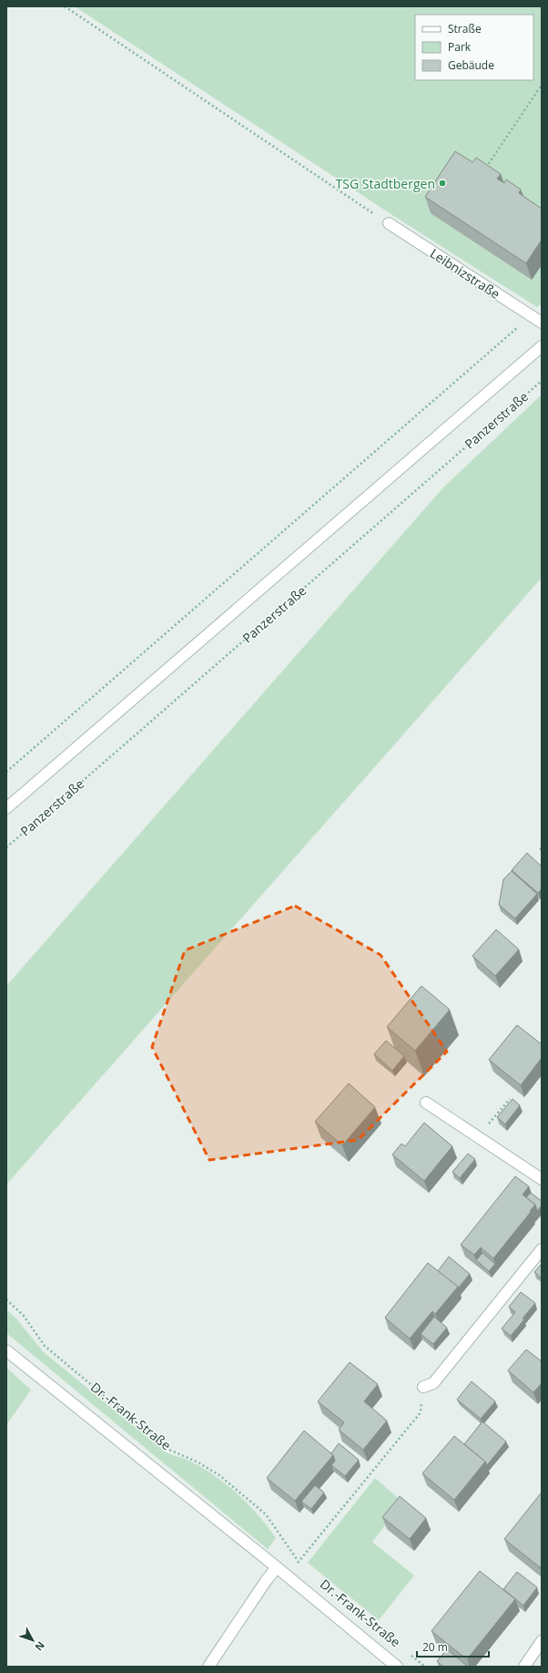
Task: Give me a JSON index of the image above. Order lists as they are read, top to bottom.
{
  "streets": {
    "street": ["Leibnizstraße", "Panzerstraße", "Dr.-Frank-Straße"]
  },
  "places": ["TSG Stadtbergen"],
  "legend": ["Straße", "Park", "Gebäude"],
  "scale_bar": "20 m",
  "north": "bottom right"
}
